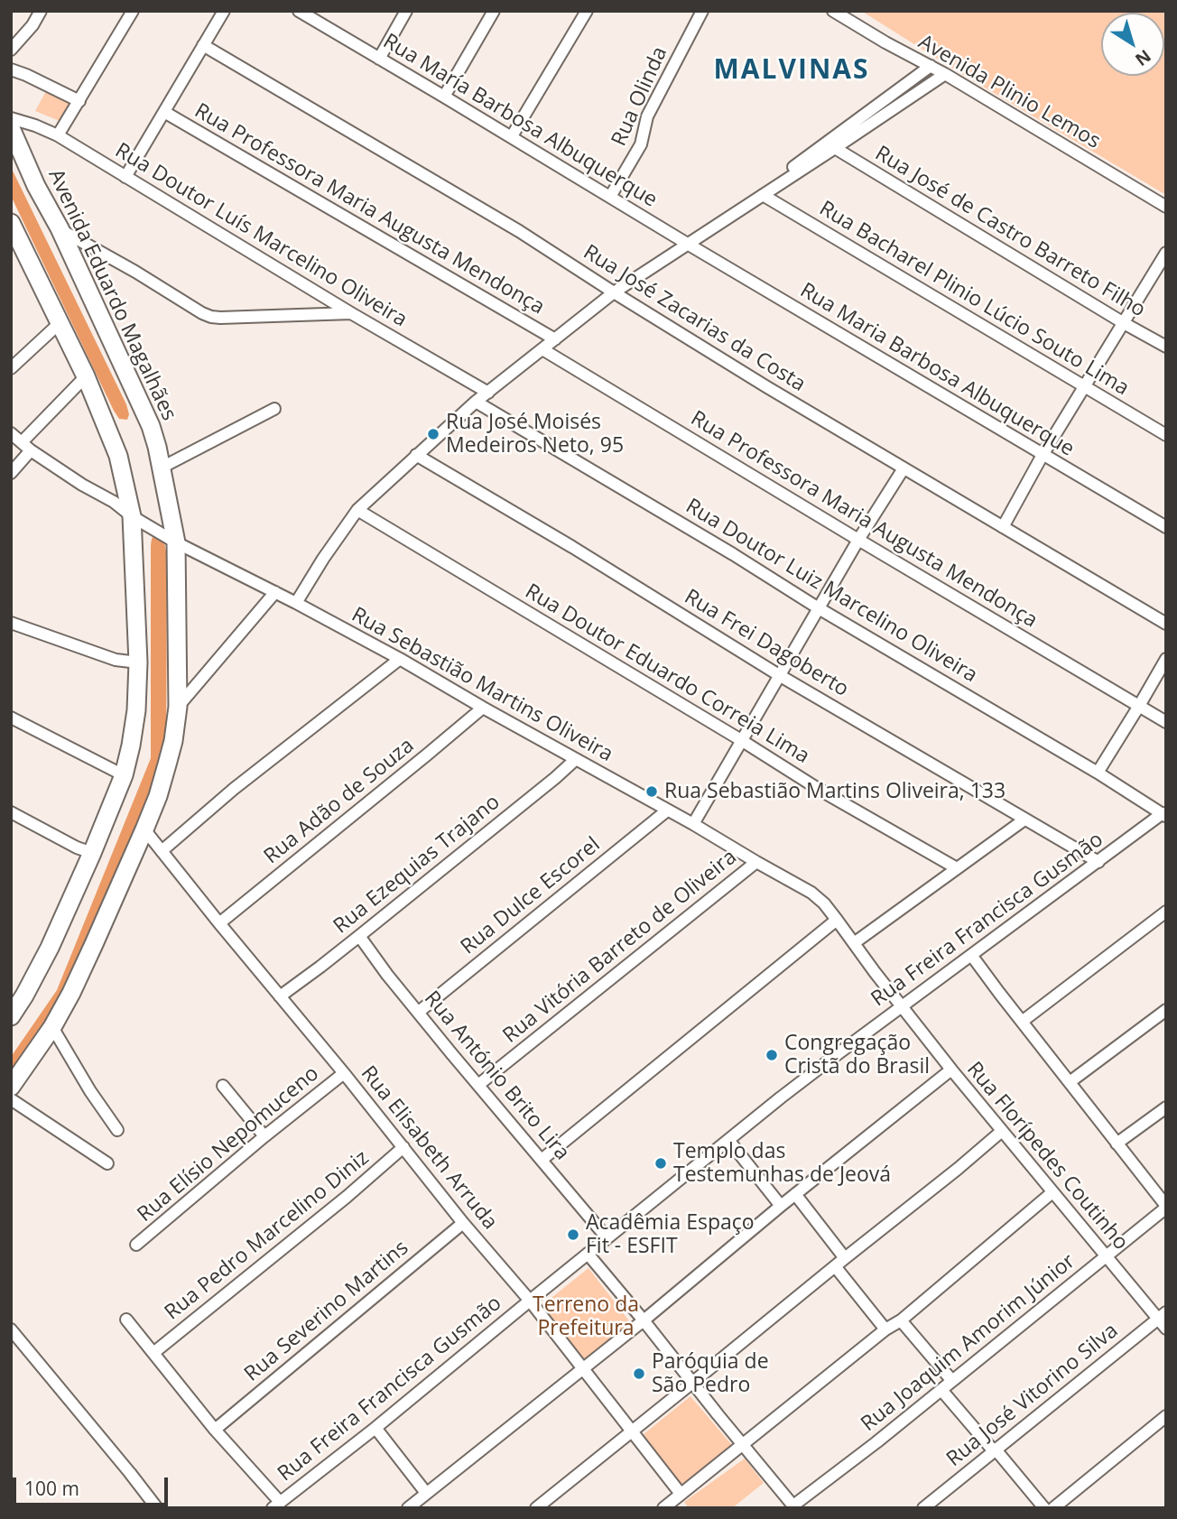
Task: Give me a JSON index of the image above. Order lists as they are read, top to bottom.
{
  "streets": {
    "main road": ["Avenida Eduardo Magalhães"],
    "street": [
      "Avenida Plinio Lemos",
      "Rua Olinda",
      "Rua María Barbosa Albuquerque",
      "Rua Professora Maria Augusta Mendonça",
      "Rua José de Castro Barreto Filho",
      "Rua Doutor Luís Marcelino Oliveira",
      "Rua Bacharel Plinio Lúcio Souto Lima",
      "Rua José Zacarias da Costa",
      "Rua Maria Barbosa Albuquerque",
      "Rua Doutor Luiz Marcelino Oliveira",
      "Rua Frei Dagoberto",
      "Rua Doutor Eduardo Correia Lima",
      "Rua Sebastião Martins Oliveira",
      "Rua Adão de Souza",
      "Rua Ezequias Trajano",
      "Rua Dulce Escorel",
      "Rua Freira Francisca Gusmão",
      "Rua Vitória Barreto de Oliveira",
      "Rua António Brito Lira",
      "Rua Elísio Nepomuceno",
      "Rua Elisabeth Arruda",
      "Rua Florípedes Coutinho",
      "Rua Pedro Marcelino Diniz",
      "Rua Severino Martins",
      "Rua Joaquim Amorim Júnior",
      "Rua José Vitorino Silva"
    ]
  },
  "crossings": [
    ["Rua Olinda", "Rua María Barbosa Albuquerque"],
    ["Rua María Barbosa Albuquerque", "Rua Maria Barbosa Albuquerque"],
    ["Avenida Eduardo Magalhães", "Rua Sebastião Martins Oliveira"],
    ["Avenida Eduardo Magalhães", "Rua Elisabeth Arruda"],
    ["Rua Doutor Luiz Marcelino Oliveira", "Rua Freira Francisca Gusmão"],
    ["Rua Frei Dagoberto", "Rua Freira Francisca Gusmão"],
    ["Rua Sebastião Martins Oliveira", "Rua Adão de Souza"],
    ["Rua Sebastião Martins Oliveira", "Rua Ezequias Trajano"],
    ["Rua Sebastião Martins Oliveira", "Rua Dulce Escorel"],
    ["Rua Sebastião Martins Oliveira", "Rua Freira Francisca Gusmão"],
    ["Rua Sebastião Martins Oliveira", "Rua Vitória Barreto de Oliveira"],
    ["Rua Sebastião Martins Oliveira", "Rua Florípedes Coutinho"],
    ["Rua Adão de Souza", "Rua Elisabeth Arruda"],
    ["Rua Ezequias Trajano", "Rua António Brito Lira"],
    ["Rua Ezequias Trajano", "Rua Elisabeth Arruda"],
    ["Rua Dulce Escorel", "Rua António Brito Lira"],
    ["Rua Freira Francisca Gusmão", "Rua António Brito Lira"],
    ["Rua Freira Francisca Gusmão", "Rua Elisabeth Arruda"],
    ["Rua Freira Francisca Gusmão", "Rua Florípedes Coutinho"],
    ["Rua Vitória Barreto de Oliveira", "Rua António Brito Lira"],
    ["Rua Elísio Nepomuceno", "Rua Elisabeth Arruda"],
    ["Rua Elisabeth Arruda", "Rua Pedro Marcelino Diniz"],
    ["Rua Elisabeth Arruda", "Rua Severino Martins"],
    ["Rua Florípedes Coutinho", "Rua Joaquim Amorim Júnior"],
    ["Rua Florípedes Coutinho", "Rua José Vitorino Silva"]
  ],
  "districts": ["MALVINAS"],
  "parks": ["Terreno da Prefeitura"],
  "places": [
    "Rua José Moisés Medeiros Neto, 95",
    "Rua Sebastião Martins Oliveira, 133",
    "Congregação Cristã do Brasil",
    "Templo das Testemunhas de Jeová",
    "Acadêmia Espaço Fit - ESFIT",
    "Paróquia de São Pedro"
  ],
  "scale_bar": "100 m",
  "north": "bottom right"
}
